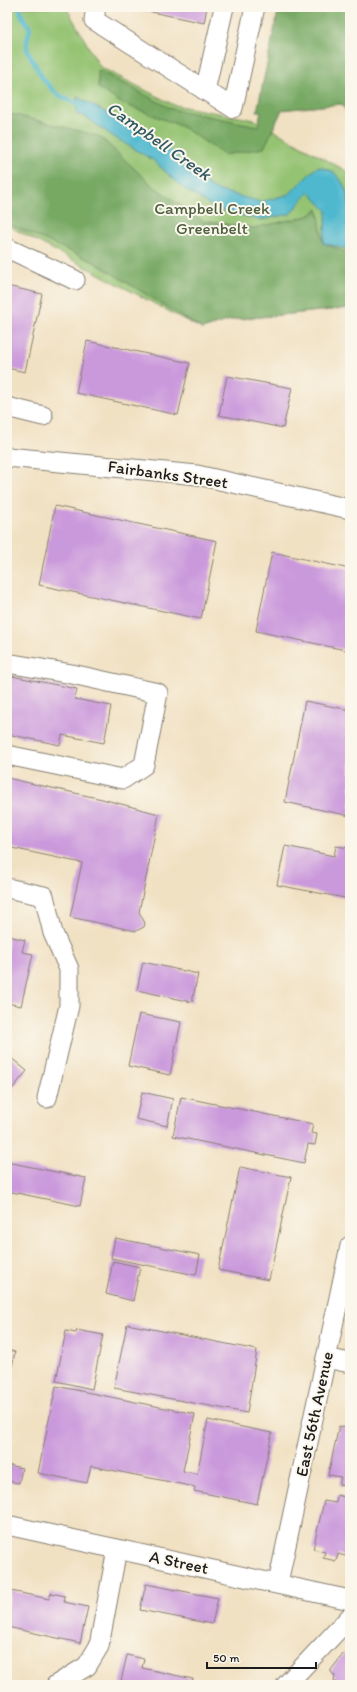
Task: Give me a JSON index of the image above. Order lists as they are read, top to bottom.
{
  "streets": {
    "street": ["Fairbanks Street", "East 56th Avenue", "A Street"]
  },
  "crossings": [
    ["East 56th Avenue", "A Street"]
  ],
  "water": ["Campbell Creek"],
  "parks": ["Campbell Creek Greenbelt"],
  "scale_bar": "50 m"
}
